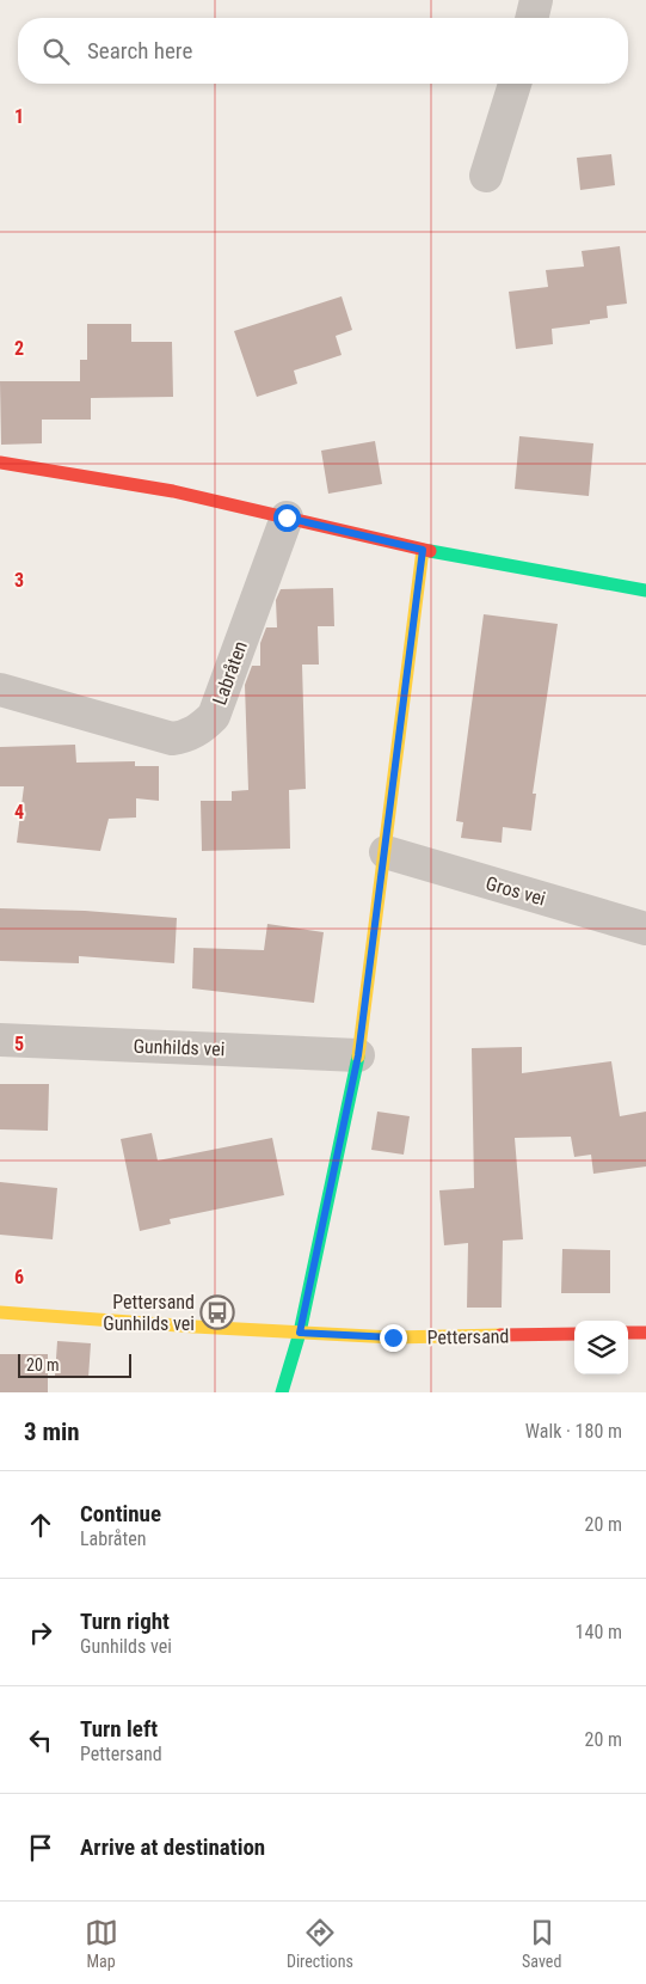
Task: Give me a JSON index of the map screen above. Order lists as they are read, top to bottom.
{
  "streets": {
    "street": [
      "Labråten",
      "Gros vei",
      "Gunhilds vei",
      "Pettersand"
    ]
  },
  "places": {
    "bus stop": ["Pettersand Gunhilds vei"]
  },
  "scale_bar": "20 m",
  "page": {
    "search": "Search here",
    "scale": "20 m",
    "heading": ["3 min", "Walk · 180 m"],
    "list": [
      ["Continue", "Labråten", "20 m"],
      ["Turn right", "Gunhilds vei", "140 m"],
      ["Turn left", "Pettersand", "20 m"],
      "Arrive at destination"
    ],
    "nav": ["Map", "Directions", "Saved"]
  },
  "grid": {
    "rows": [
      "1",
      "2",
      "3",
      "4",
      "5",
      "6"
    ]
  }
}
